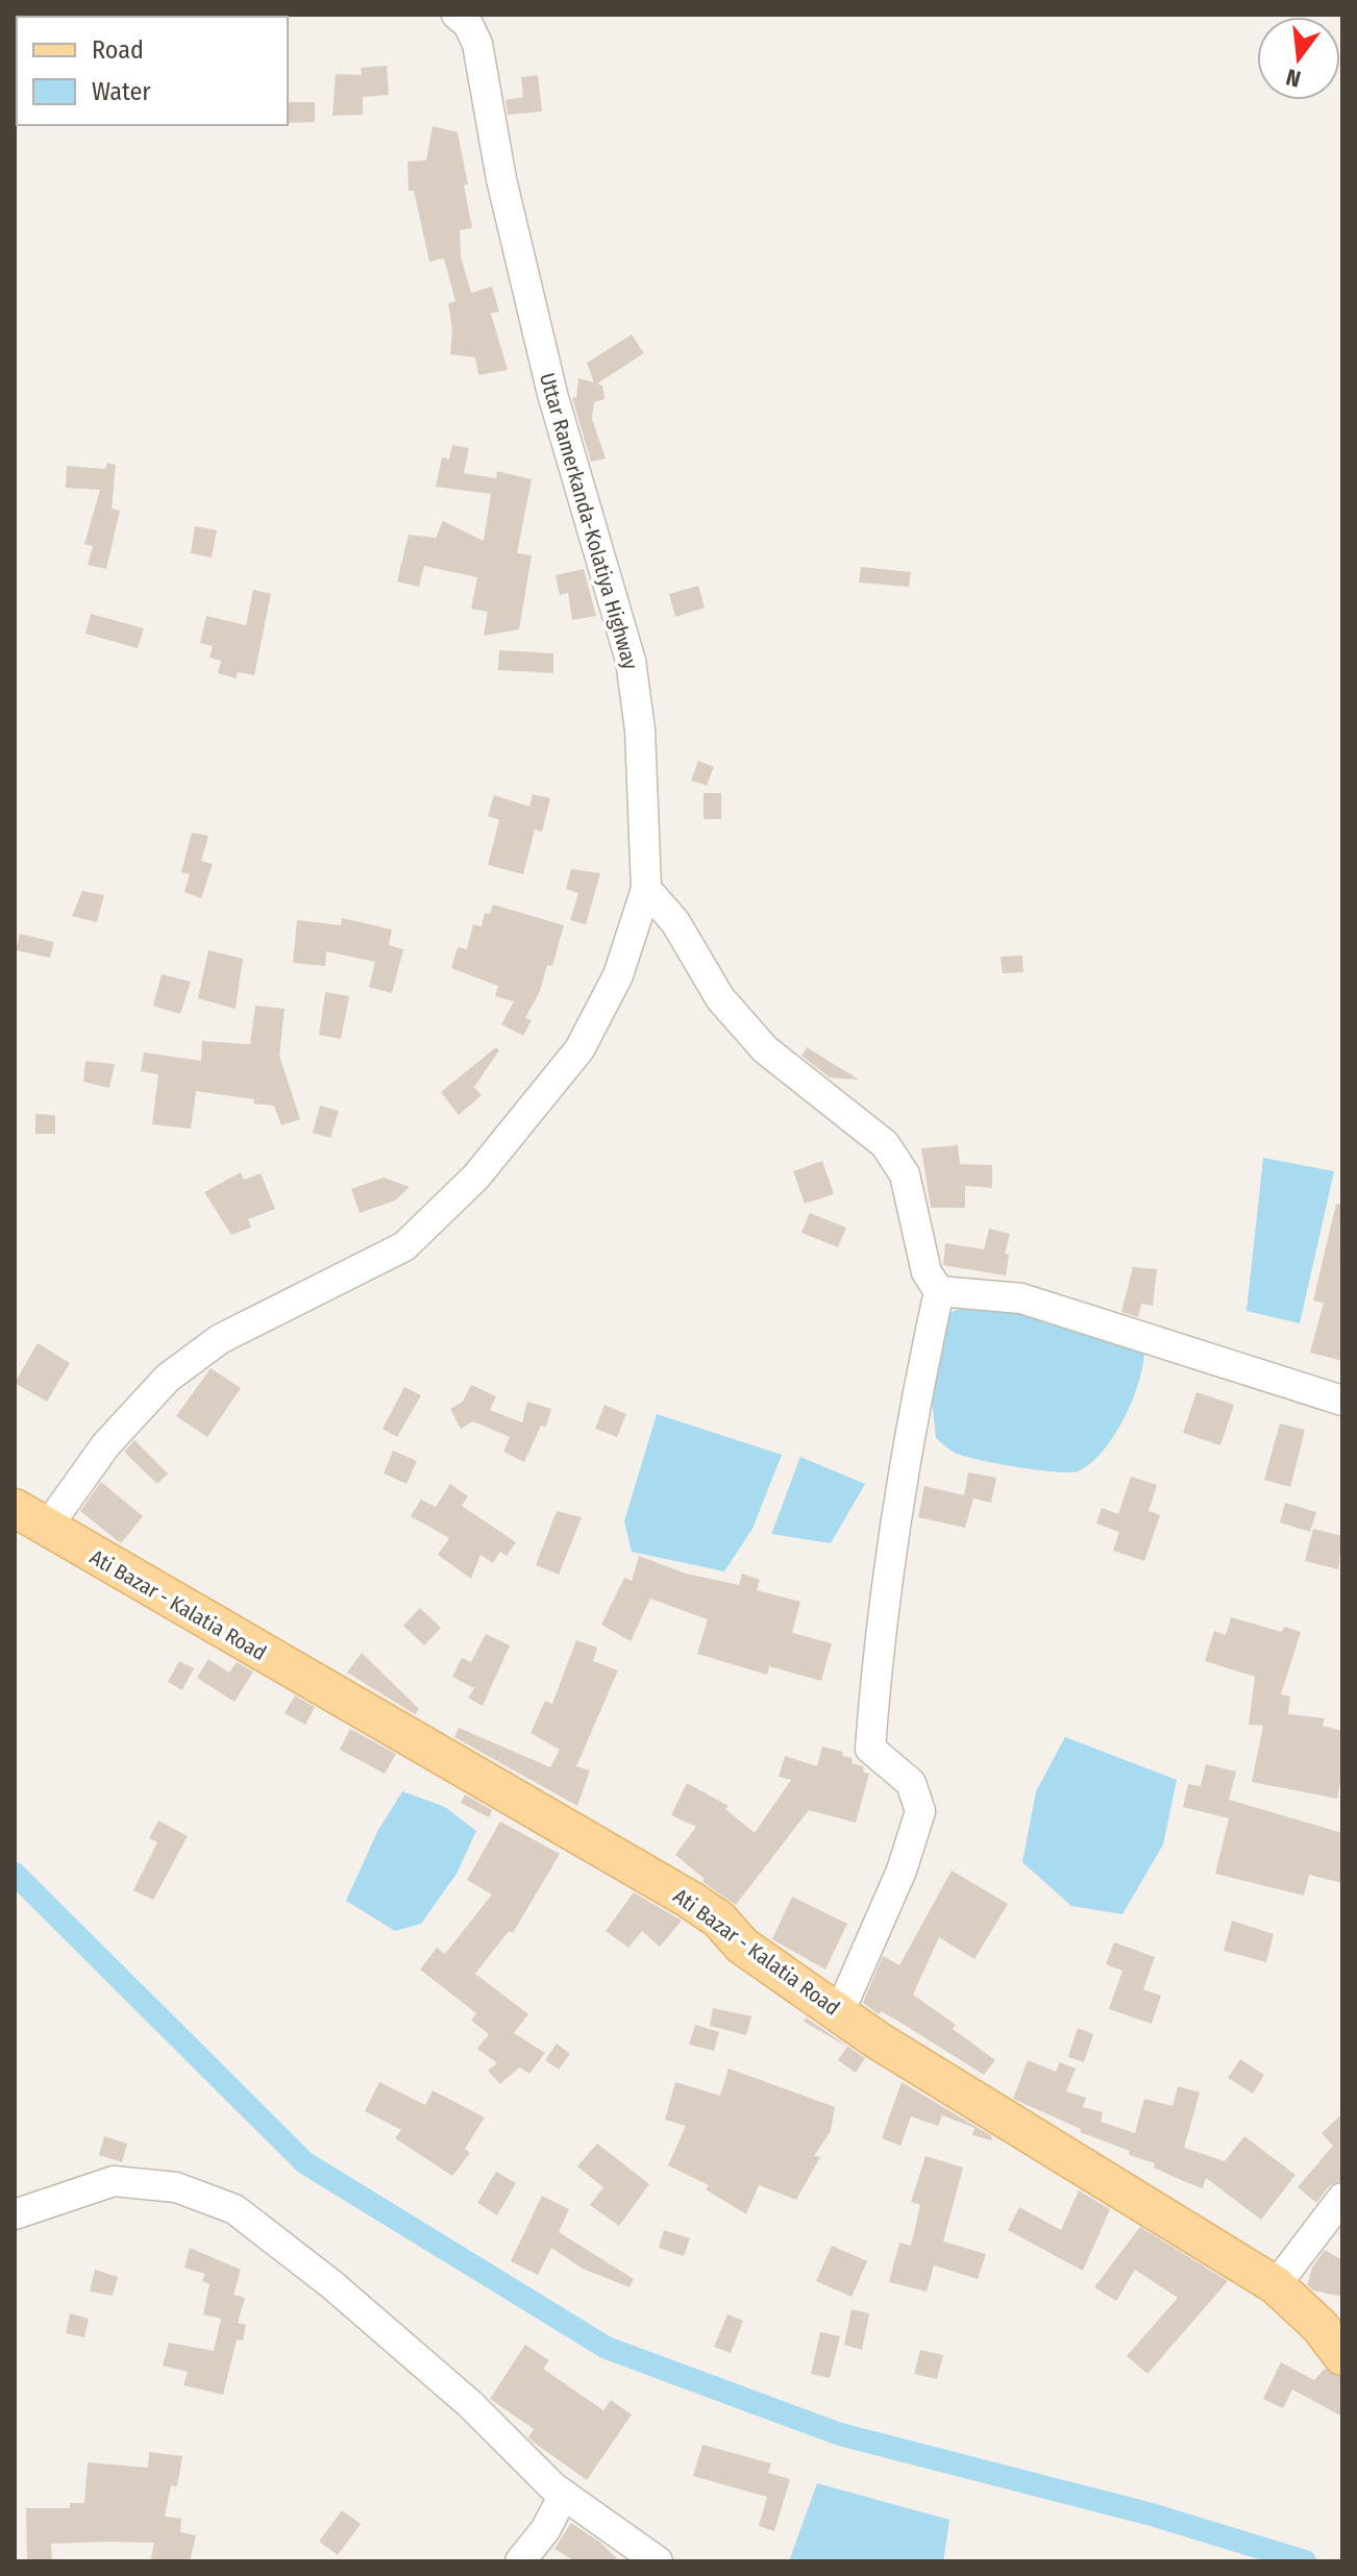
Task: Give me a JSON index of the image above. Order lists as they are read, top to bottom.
{
  "streets": {
    "main road": ["Ati Bazar - Kalatia Road"],
    "street": ["Uttar Ramerkanda-Kolatiya Highway"]
  },
  "crossings": [
    ["Uttar Ramerkanda-Kolatiya Highway", "Ati Bazar - Kalatia Road"]
  ],
  "legend": ["Road", "Water"],
  "north": "bottom"
}
